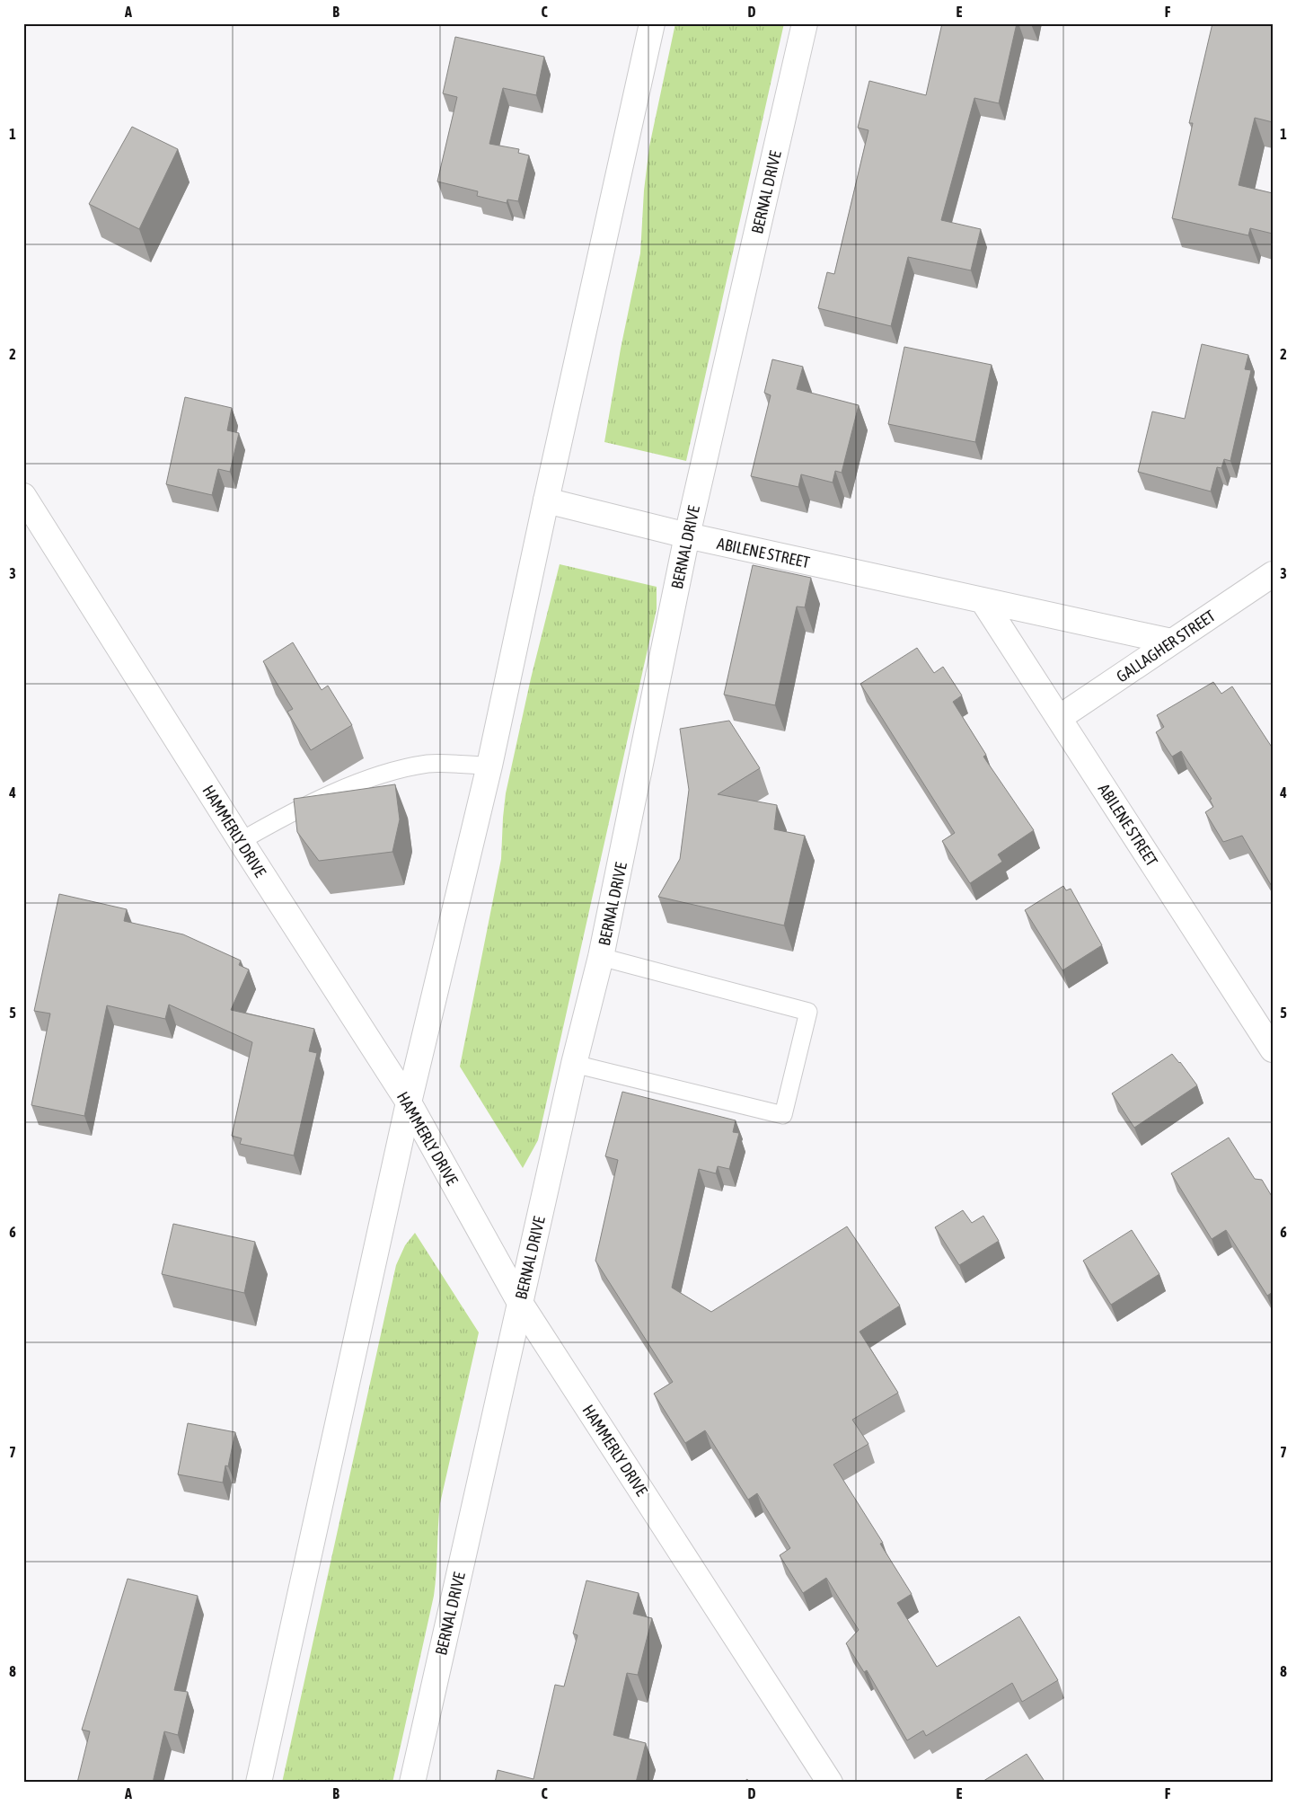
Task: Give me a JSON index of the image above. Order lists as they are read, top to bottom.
{
  "streets": {
    "street": [
      "BERNAL DRIVE",
      "ABILENE STREET",
      "GALLAGHER STREET",
      "HAMMERLY DRIVE"
    ]
  },
  "crossings": [
    ["BERNAL DRIVE", "ABILENE STREET"],
    ["BERNAL DRIVE", "HAMMERLY DRIVE"],
    ["ABILENE STREET", "GALLAGHER STREET"]
  ],
  "grid": {
    "columns": [
      "A",
      "B",
      "C",
      "D",
      "E",
      "F"
    ],
    "rows": [
      "1",
      "2",
      "3",
      "4",
      "5",
      "6",
      "7",
      "8"
    ]
  }
}
